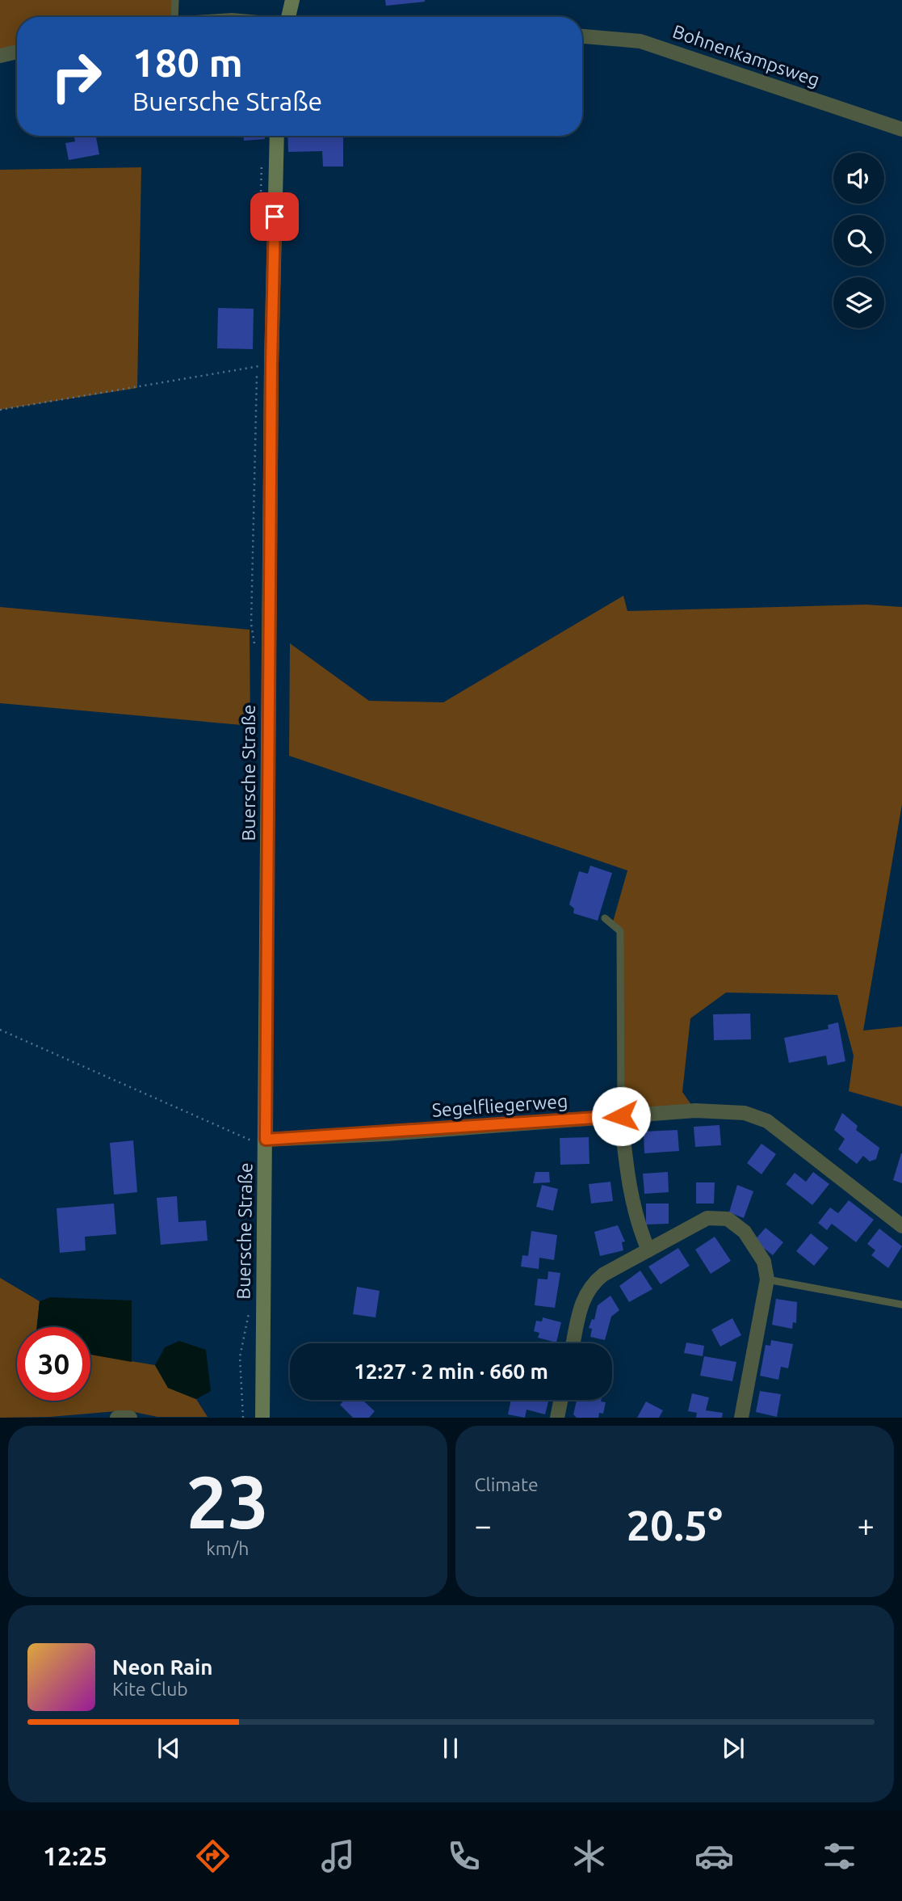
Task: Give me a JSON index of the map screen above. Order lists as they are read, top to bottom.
{
  "streets": {
    "main road": ["Buersche Straße"],
    "street": ["Bohnenkampsweg", "Segelfliegerweg"]
  },
  "crossings": [
    ["Buersche Straße", "Segelfliegerweg"]
  ],
  "page": {
    "turn": ["180 m", "Buersche Straße"],
    "limit": "30",
    "trip": "12:27 · 2 min · 660 m",
    "tile": [
      ["23", "km/h"],
      "Climate"
    ],
    "heat": ["−", "20.5°", "+"],
    "song": ["Neon Rain", "Kite Club"],
    "tabs": "12:25"
  }
}
